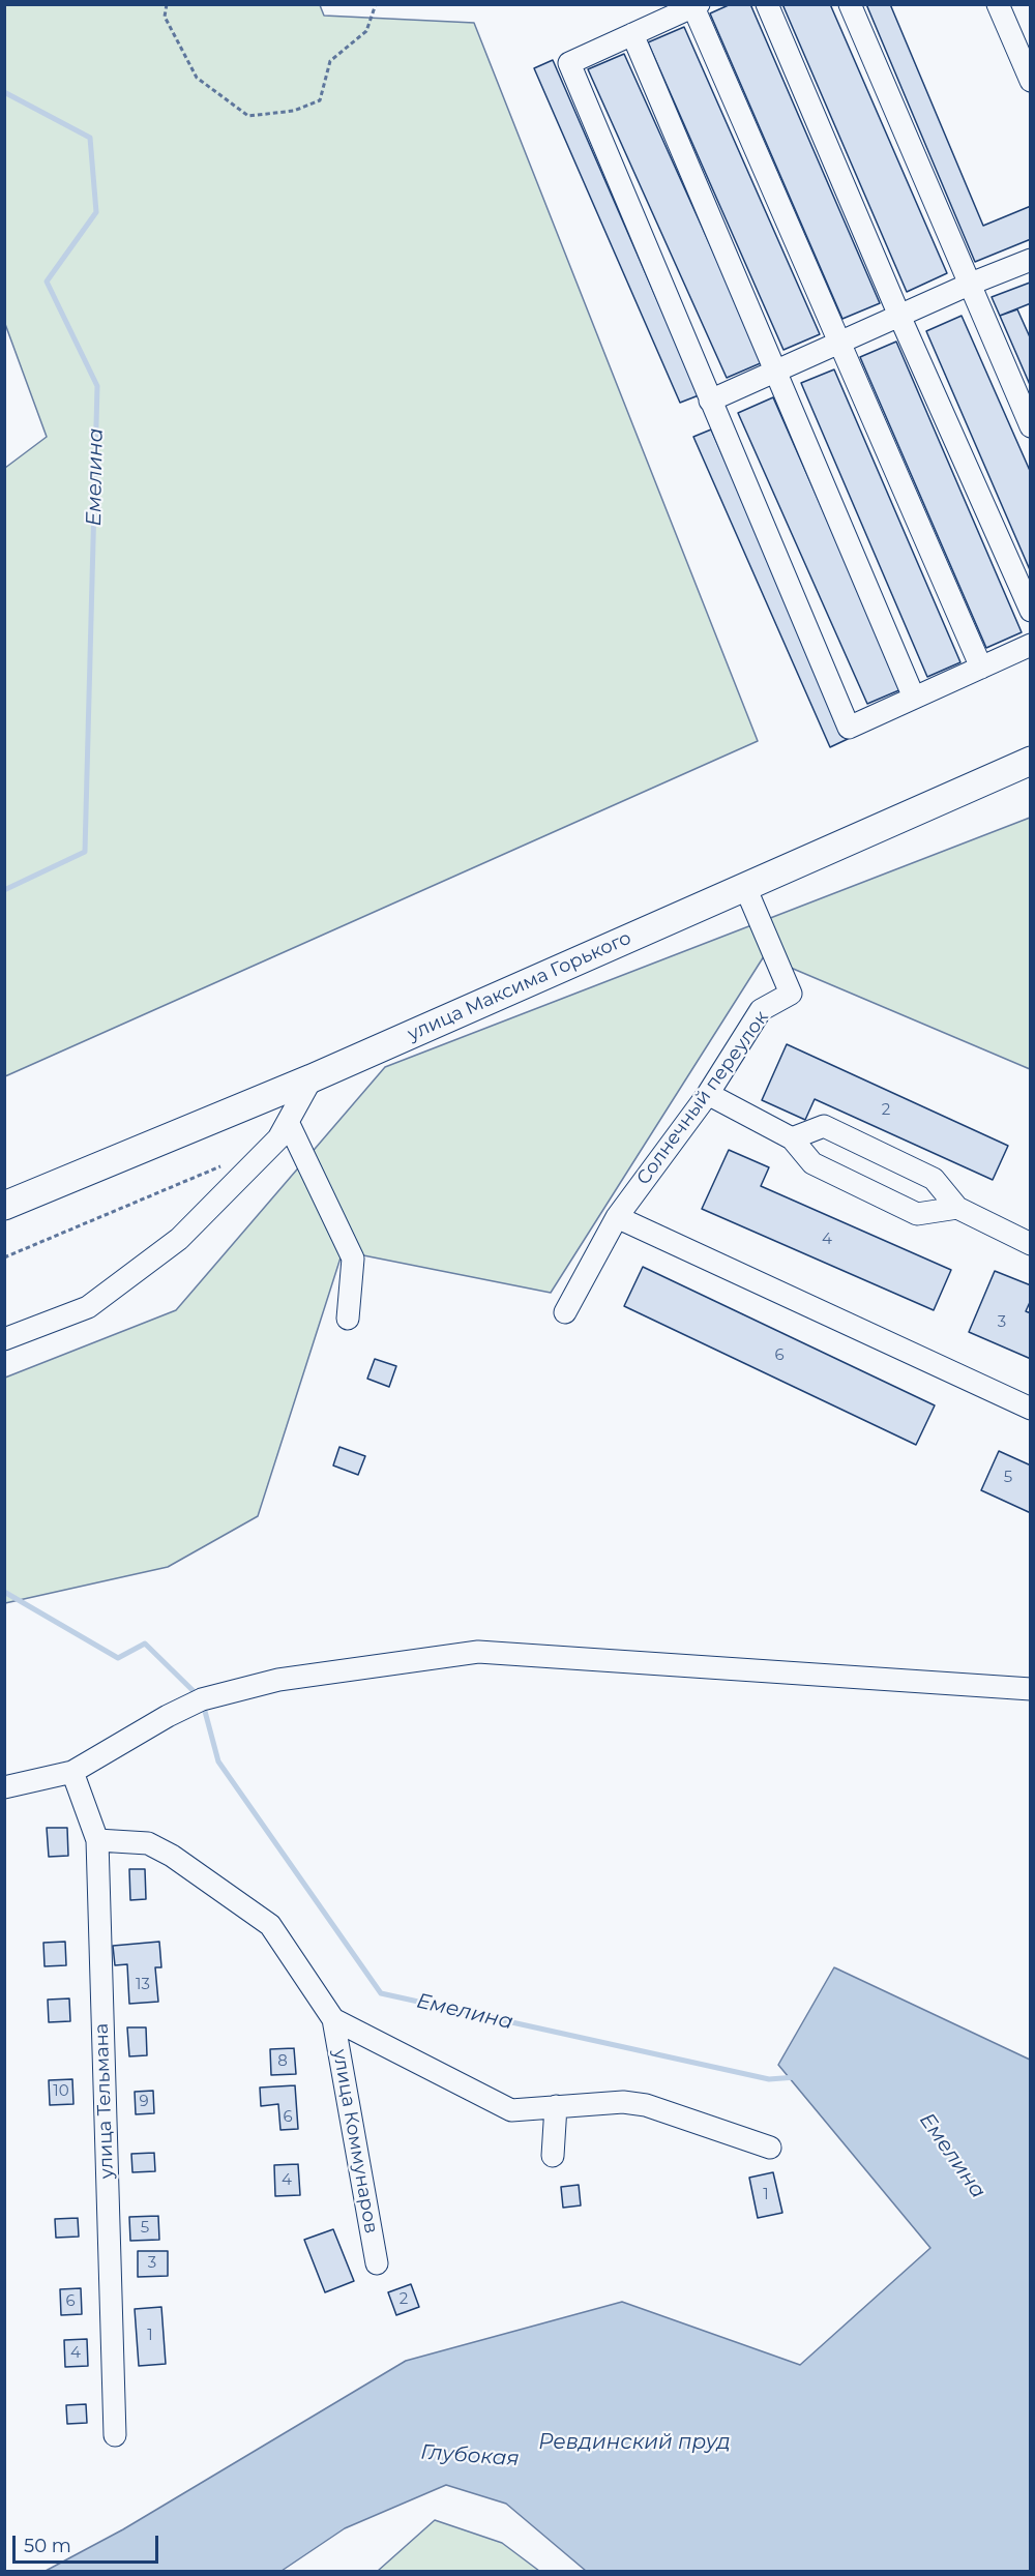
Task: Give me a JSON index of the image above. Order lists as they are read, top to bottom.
{
  "streets": {
    "main road": ["улица Максима Горького"],
    "street": ["Солнечный переулок", "улица Тельмана", "улица Коммунаров"]
  },
  "crossings": [
    ["улица Максима Горького", "Солнечный переулок"]
  ],
  "water": ["Емелина", "Ревдинский пруд", "Глубокая"],
  "house_numbers": [
    "2",
    "4",
    "3",
    "6",
    "5",
    "13",
    "8",
    "10",
    "9",
    "6",
    "4",
    "1",
    "5",
    "3",
    "2",
    "6",
    "1",
    "4"
  ],
  "scale_bar": "50 m"
}
